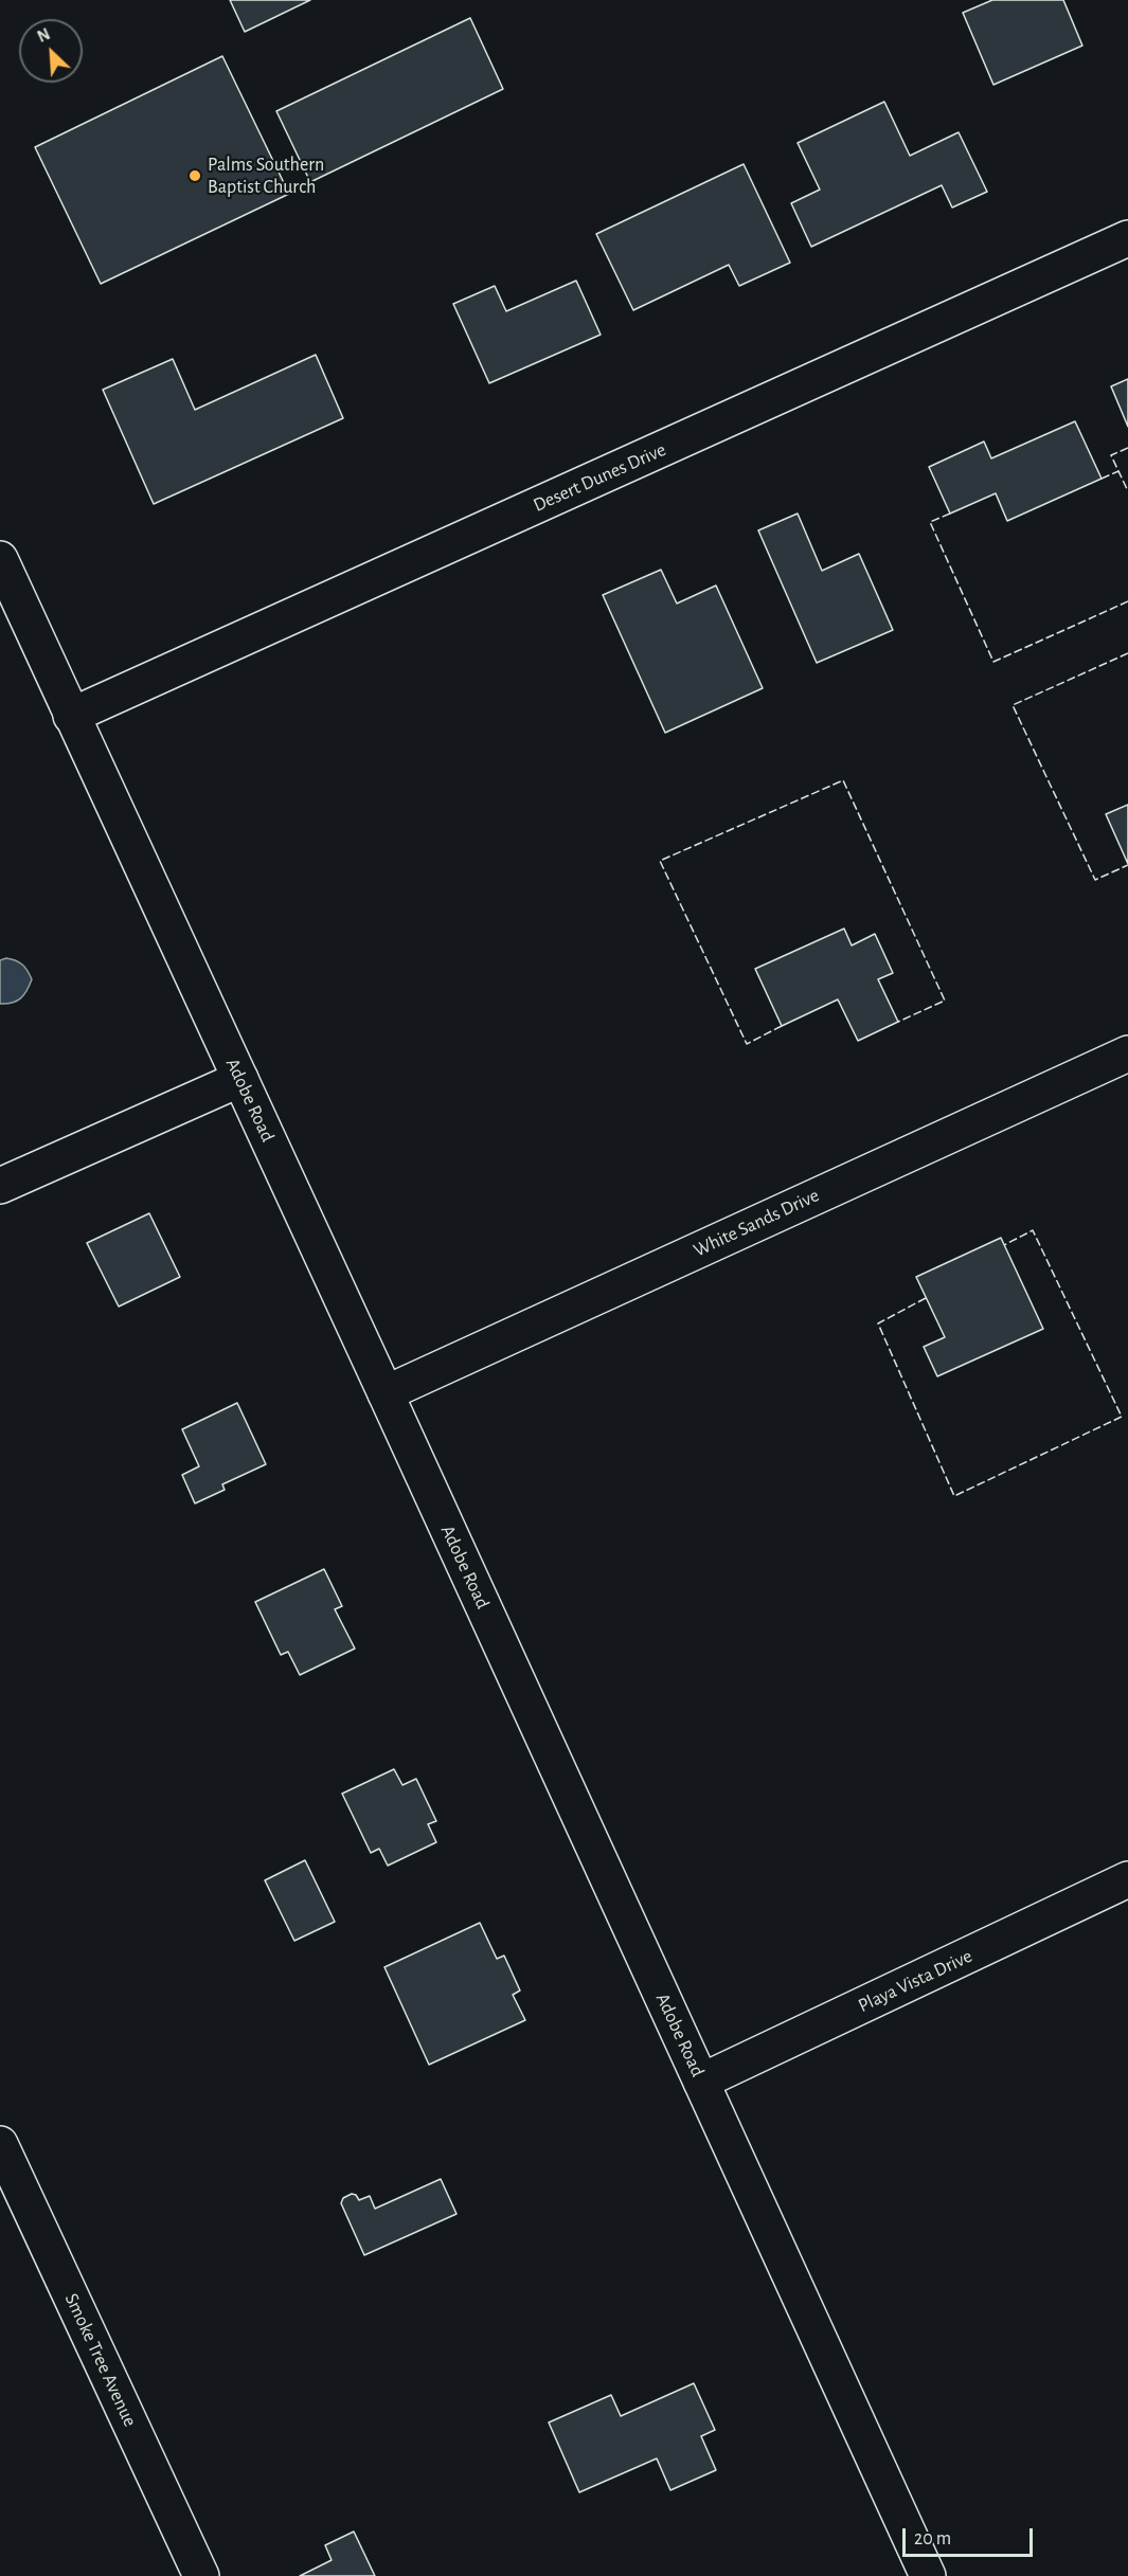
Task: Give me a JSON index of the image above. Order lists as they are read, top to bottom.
{
  "streets": {
    "street": [
      "Desert Dunes Drive",
      "Adobe Road",
      "White Sands Drive",
      "Playa Vista Drive",
      "Smoke Tree Avenue"
    ]
  },
  "crossings": [
    ["Desert Dunes Drive", "Adobe Road"],
    ["Adobe Road", "White Sands Drive"],
    ["Adobe Road", "Playa Vista Drive"]
  ],
  "places": ["Palms Southern Baptist Church"],
  "scale_bar": "20 m",
  "north": "top left"
}
